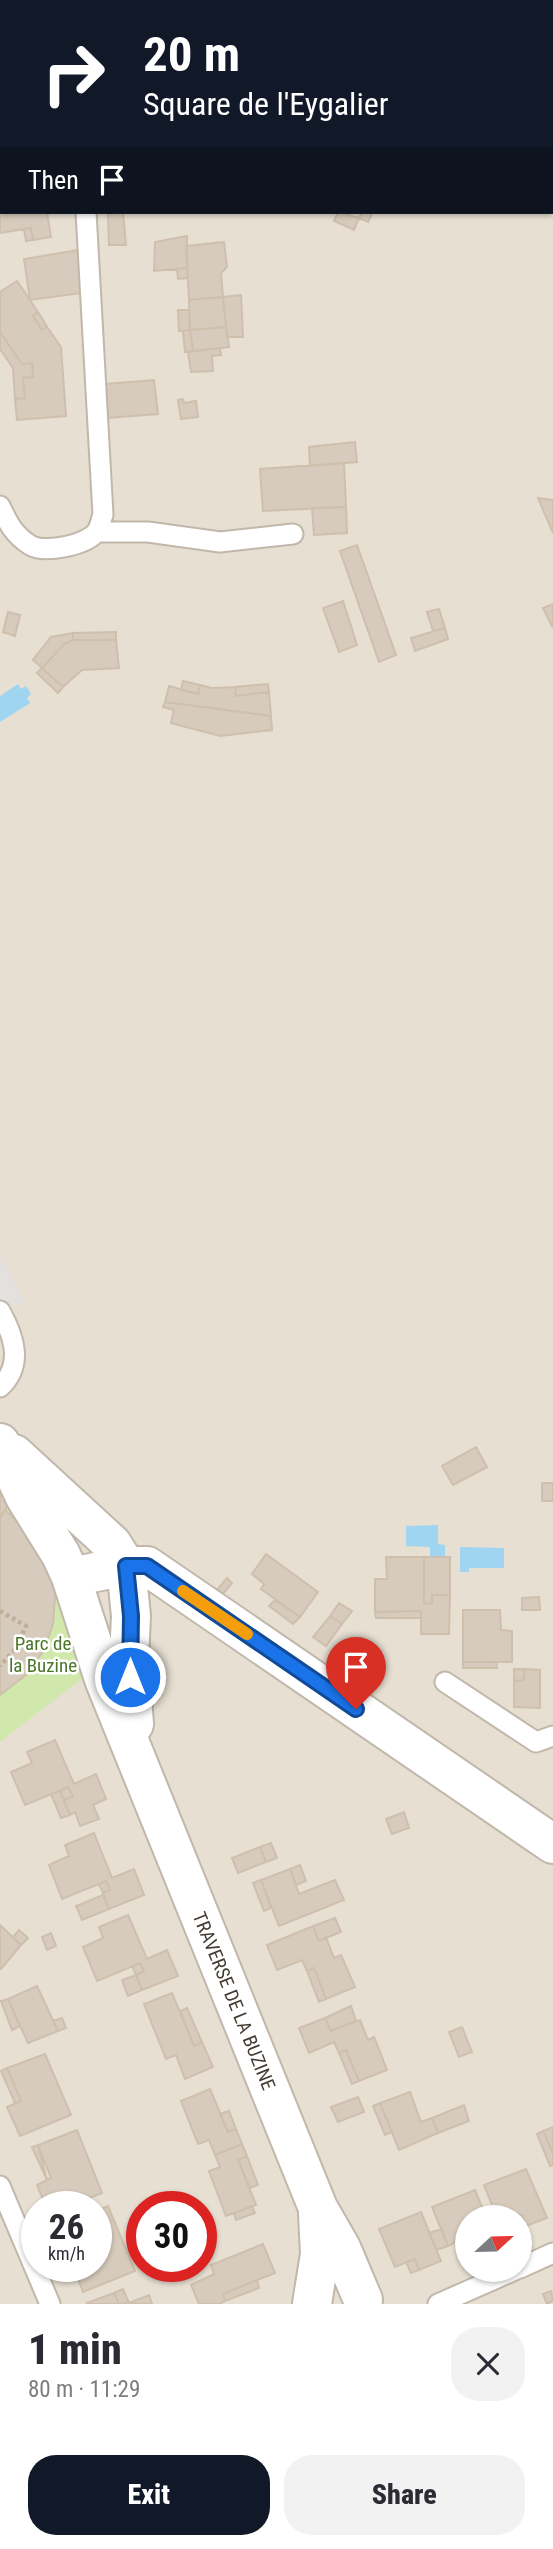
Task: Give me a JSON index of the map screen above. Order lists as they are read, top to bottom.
{
  "streets": {
    "street": ["TRAVERSE DE LA BUZINE"]
  },
  "parks": ["Parc de la Buzine"],
  "north": "right",
  "page": {
    "turn": ["20 m", "Square de l'Eygalier"],
    "then": "Then",
    "speed": "26 km/h",
    "limit": "30",
    "heading": ["1 min", "80 m · 11:29"],
    "buttons": ["Exit", "Share"]
  }
}
